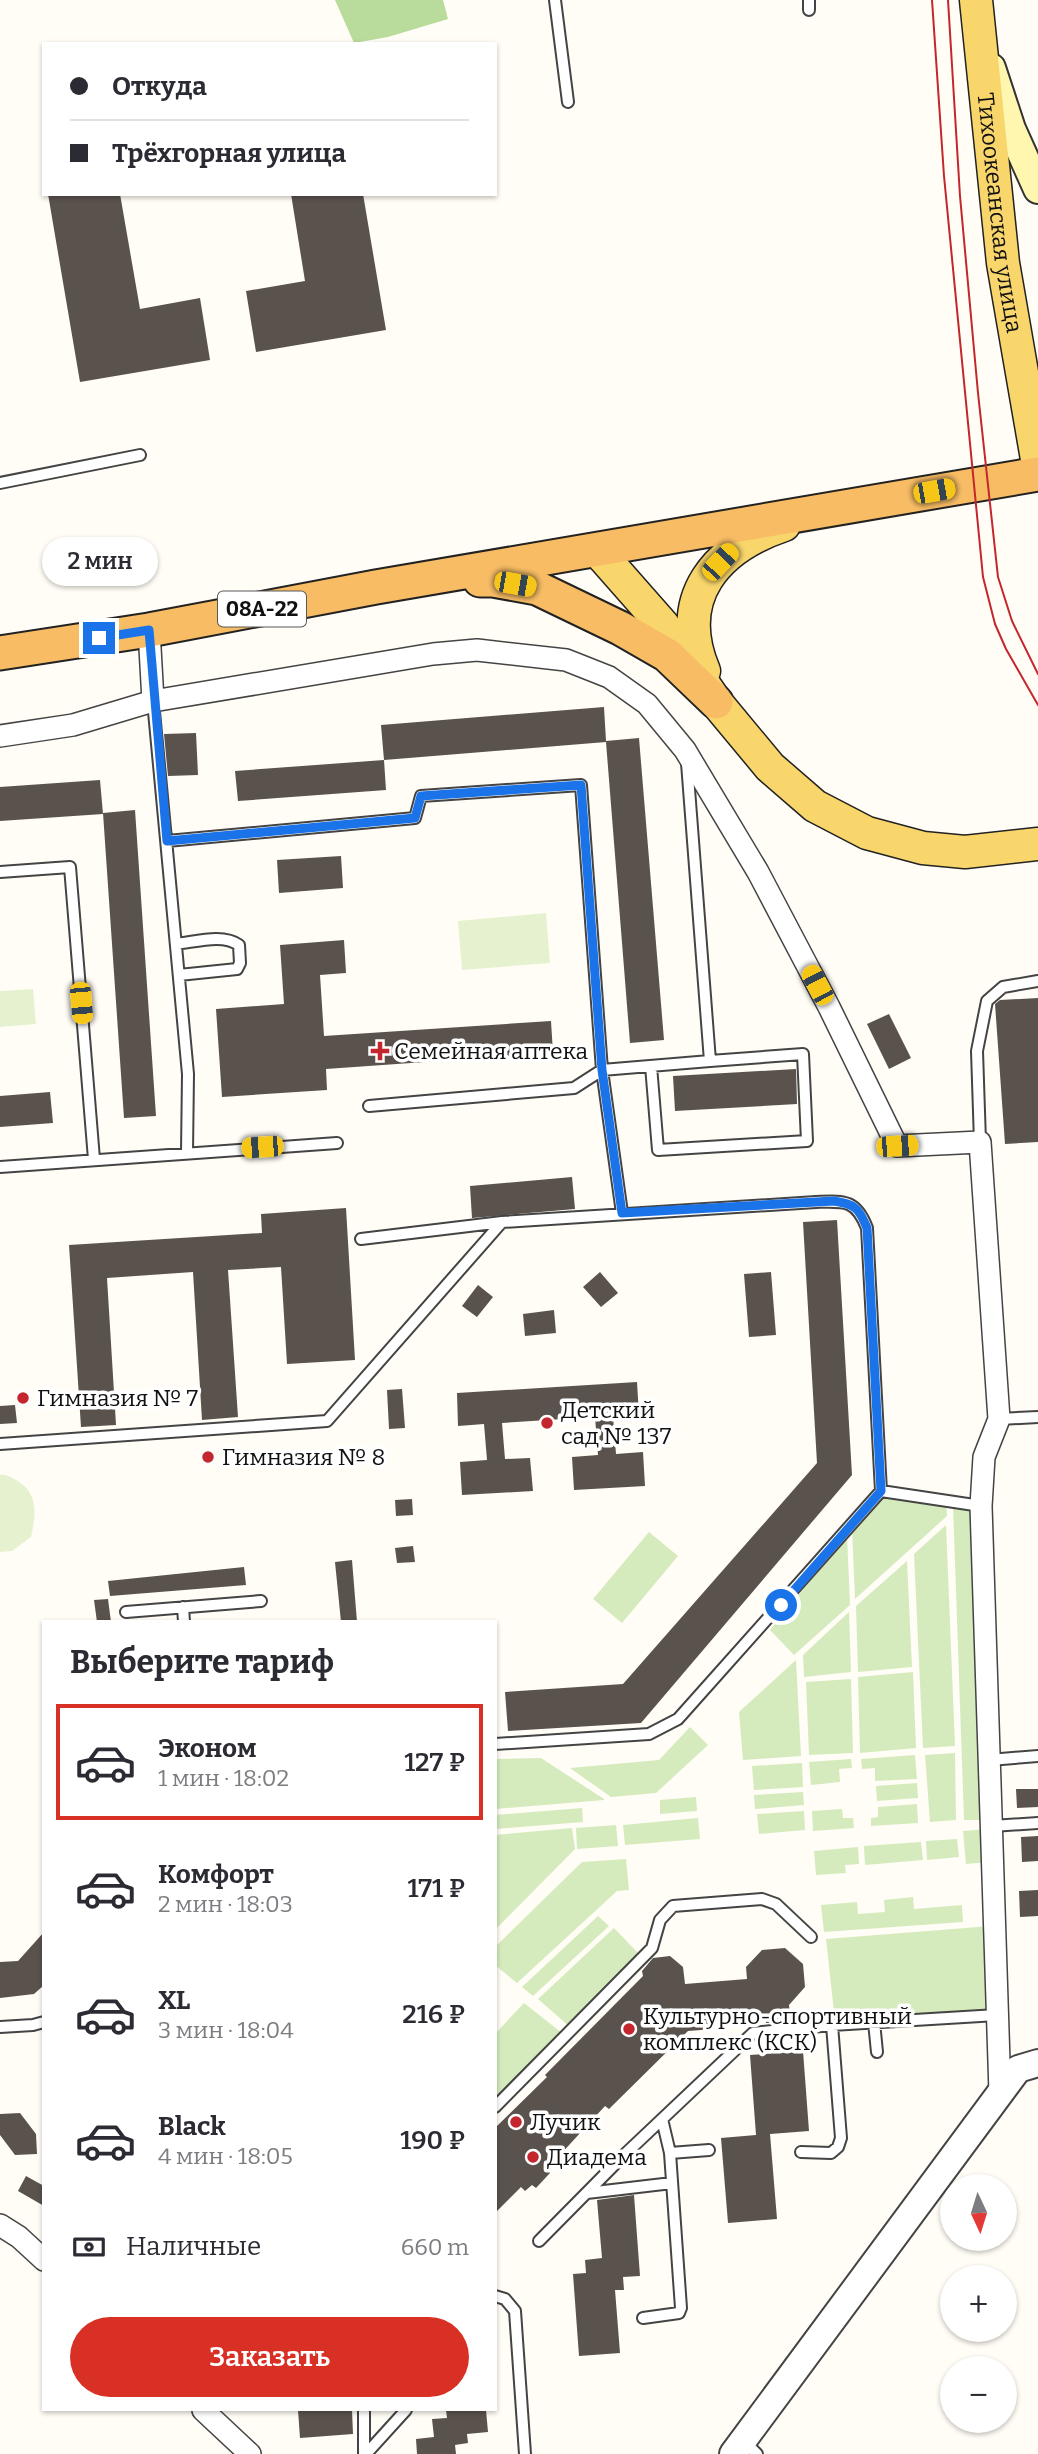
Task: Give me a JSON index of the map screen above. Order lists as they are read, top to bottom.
{
  "streets": {
    "highway": ["08А-22"],
    "main road": ["Тихоокеанская улица"]
  },
  "places": {
    "health": ["Семейная аптека"],
    "other": [
      "Гимназия № 7",
      "Детский сад № 137",
      "Гимназия № 8",
      "Культурно-спортивный комплекс (КСК)",
      "Лучик",
      "Диадема"
    ]
  },
  "north": "bottom",
  "page": {
    "banner": ["Откуда", "Трёхгорная улица"],
    "bubble": "2 мин",
    "heading": "Выберите тариф",
    "list": [
      {
        "name": "Эконом",
        "note": "1 мин · 18:02",
        "value": "127 ₽"
      },
      {
        "name": "Комфорт",
        "note": "2 мин · 18:03",
        "value": "171 ₽"
      },
      {
        "name": "XL",
        "note": "3 мин · 18:04",
        "value": "216 ₽"
      },
      {
        "name": "Black",
        "note": "4 мин · 18:05",
        "value": "190 ₽"
      }
    ],
    "map_buttons": ["+", "−"],
    "pay": ["Наличные", "660 m"],
    "buttons": "Заказать"
  }
}
